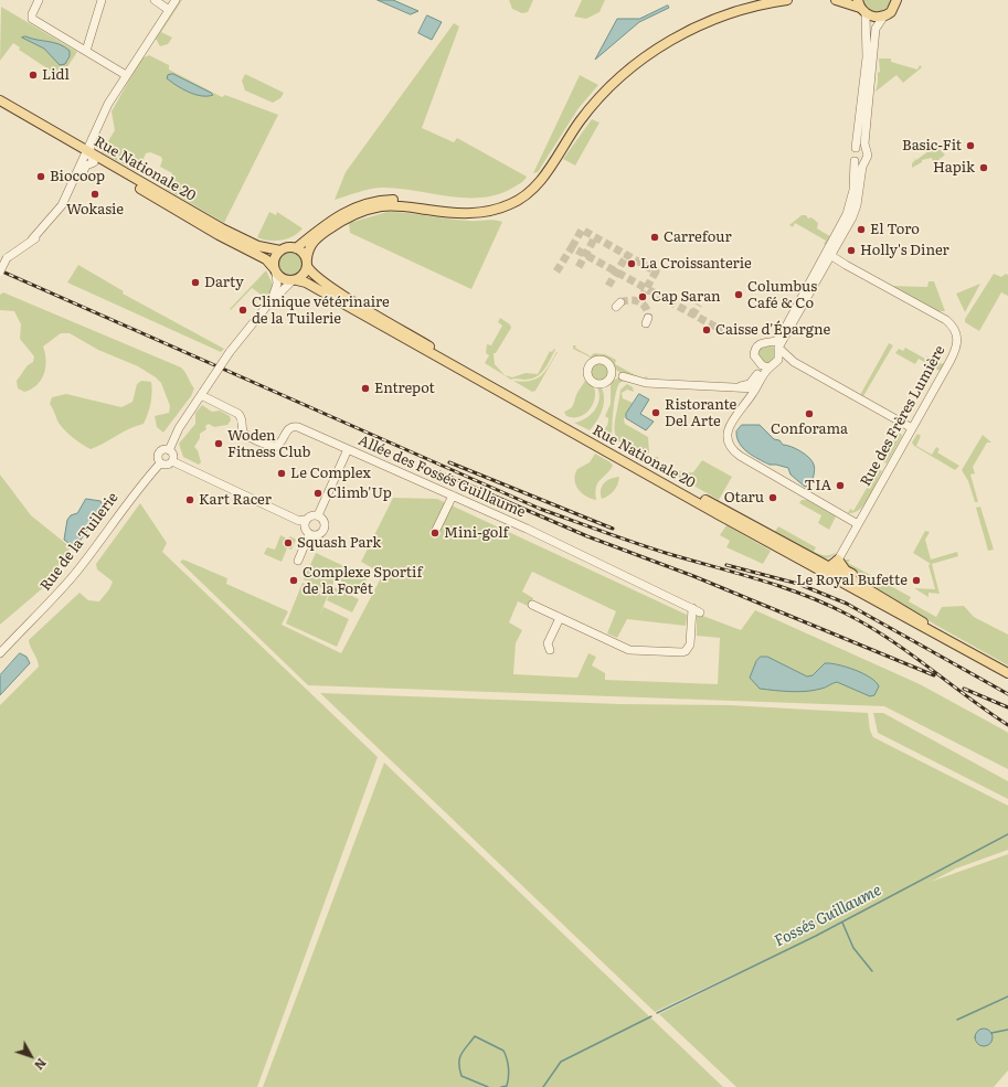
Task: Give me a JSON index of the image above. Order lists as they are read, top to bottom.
{
  "streets": {
    "main road": ["Rue Nationale 20"],
    "street": ["Rue des Frères Lumière", "Allée des Fossés Guillaume", "Rue de la Tuilerie"]
  },
  "crossings": [
    ["Rue Nationale 20", "Rue des Frères Lumière"],
    ["Rue Nationale 20", "Rue de la Tuilerie"],
    ["Allée des Fossés Guillaume", "Rue de la Tuilerie"]
  ],
  "water": ["Fossés Guillaume"],
  "places": [
    "Lidl",
    "Basic-Fit",
    "Hapik",
    "Biocoop",
    "Wokasie",
    "El Toro",
    "Carrefour",
    "Holly's Diner",
    "La Croissanterie",
    "Darty",
    "Columbus Café & Co",
    "Cap Saran",
    "Clinique vétérinaire de la Tuilerie",
    "Caisse d'Épargne",
    "Entrepot",
    "Ristorante Del Arte",
    "Conforama",
    "Woden Fitness Club",
    "Le Complex",
    "TIA",
    "Climb'Up",
    "Otaru",
    "Kart Racer",
    "Mini-golf",
    "Squash Park",
    "Complexe Sportif de la Forêt",
    "Le Royal Bufette"
  ],
  "north": "bottom right"
}
